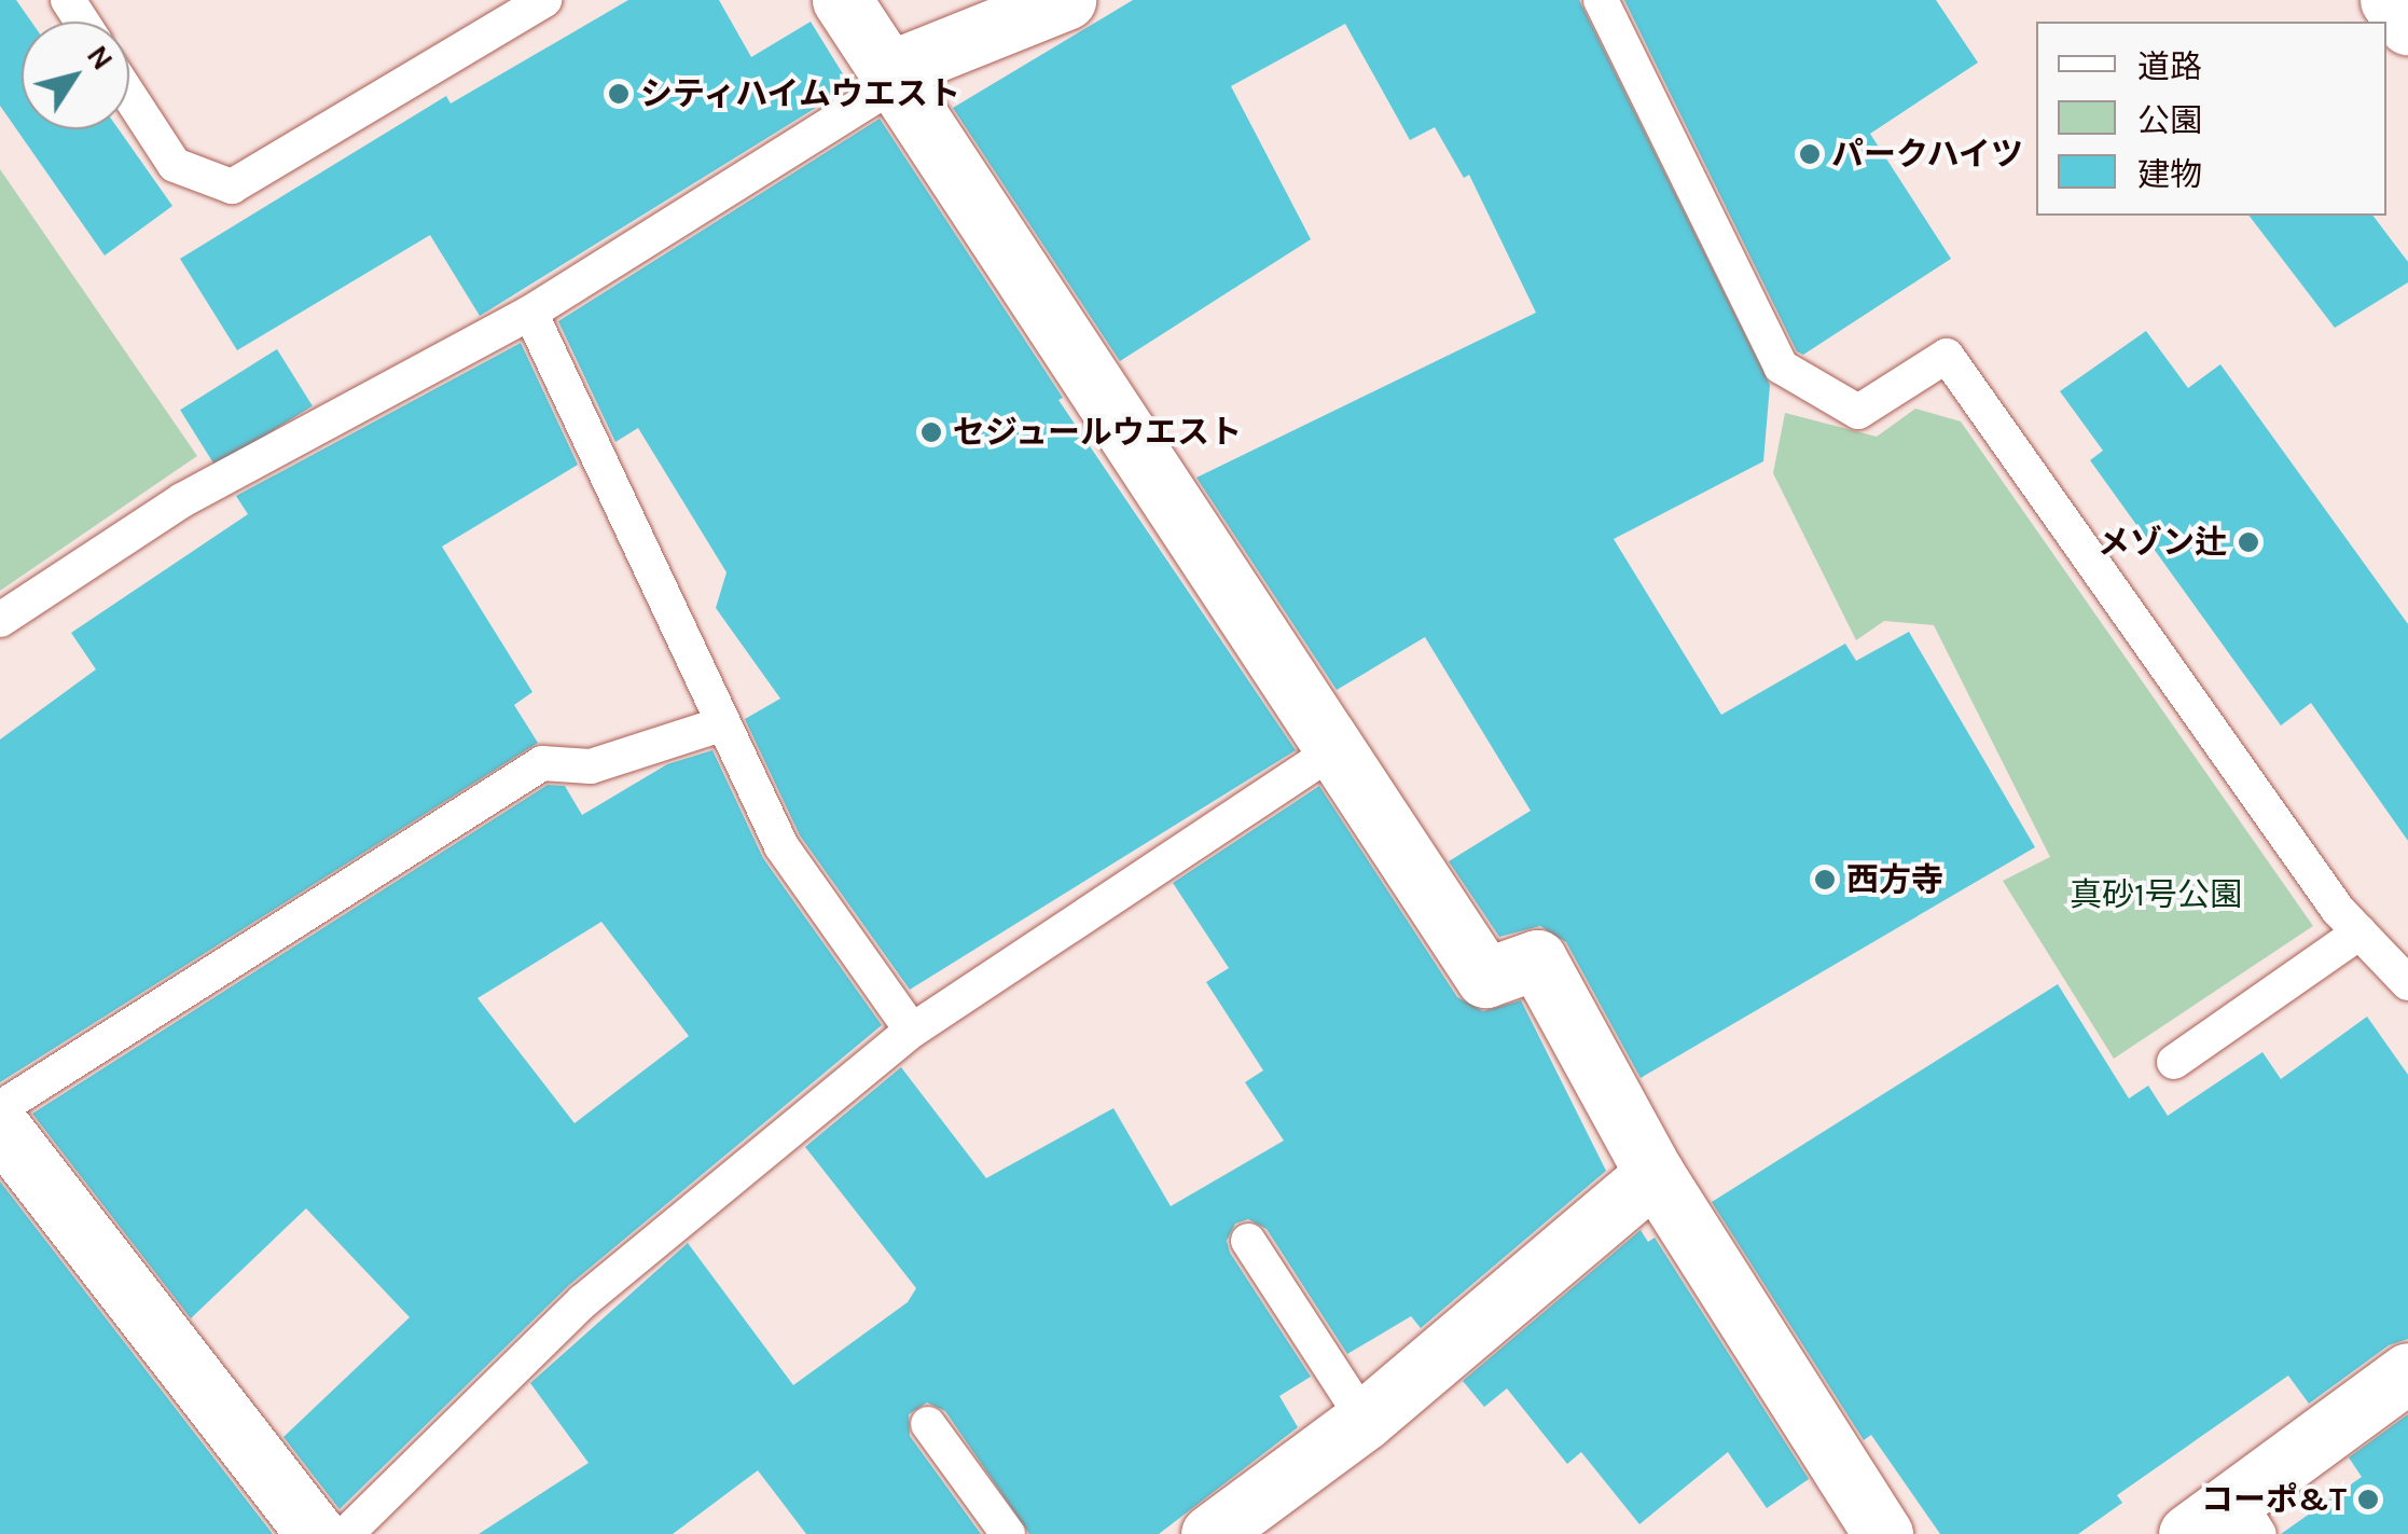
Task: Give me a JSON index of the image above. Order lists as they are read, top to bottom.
{
  "parks": ["真砂1号公園"],
  "places": [
    "シティハイムウエスト",
    "パークハイツ",
    "セジュールウエスト",
    "メゾン辻",
    "西方寺",
    "コーポ&T"
  ],
  "legend": ["道路", "公園", "建物"],
  "north": "top right"
}
